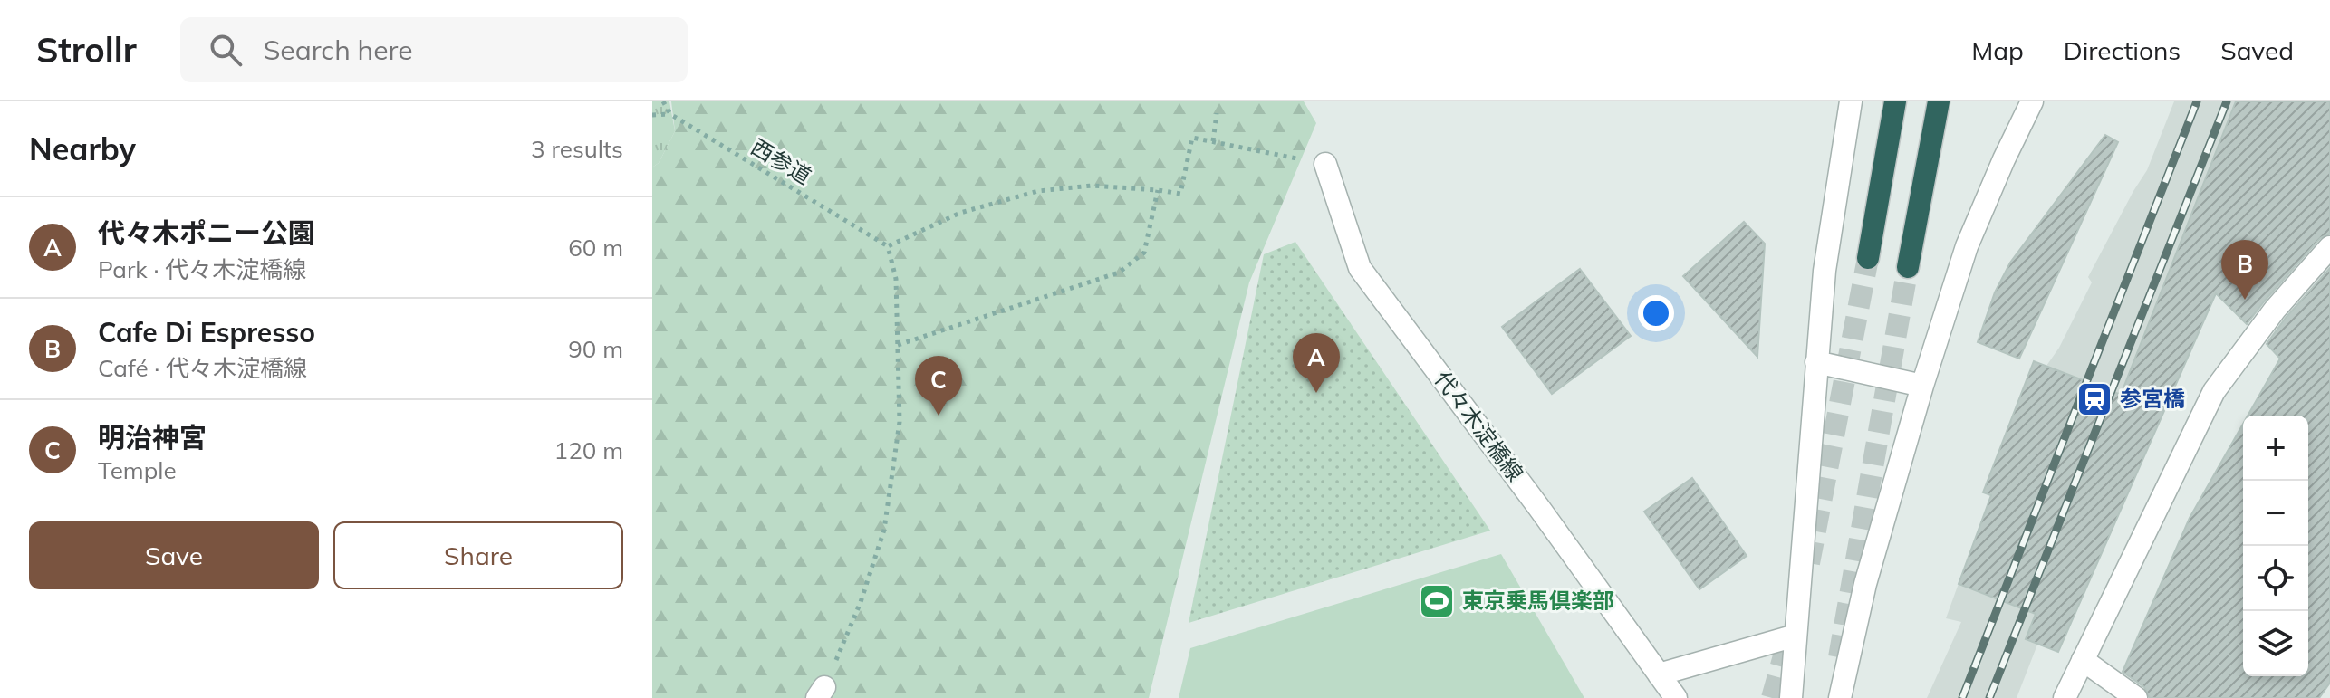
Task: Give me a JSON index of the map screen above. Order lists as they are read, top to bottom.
{
  "streets": {
    "street": ["代々木淀橋線"],
    "path": ["西参道"]
  },
  "places": {
    "station": ["参宮橋"],
    "sports": ["東京乗馬倶楽部"]
  },
  "page": {
    "header": "Strollr",
    "search": "Search here",
    "nav": ["Map", "Directions", "Saved"],
    "heading": ["Nearby", "3 results"],
    "list": [
      {
        "mark": "A",
        "name": "代々木ポニー公園",
        "note": "Park · 代々木淀橋線",
        "value": "60 m"
      },
      {
        "mark": "B",
        "name": "Cafe Di Espresso",
        "note": "Café · 代々木淀橋線",
        "value": "90 m"
      },
      {
        "mark": "C",
        "name": "明治神宮",
        "note": "Temple",
        "value": "120 m"
      }
    ],
    "pins": ["B", "A", "C"],
    "map_buttons": ["+", "−"],
    "buttons": ["Save", "Share"]
  }
}
